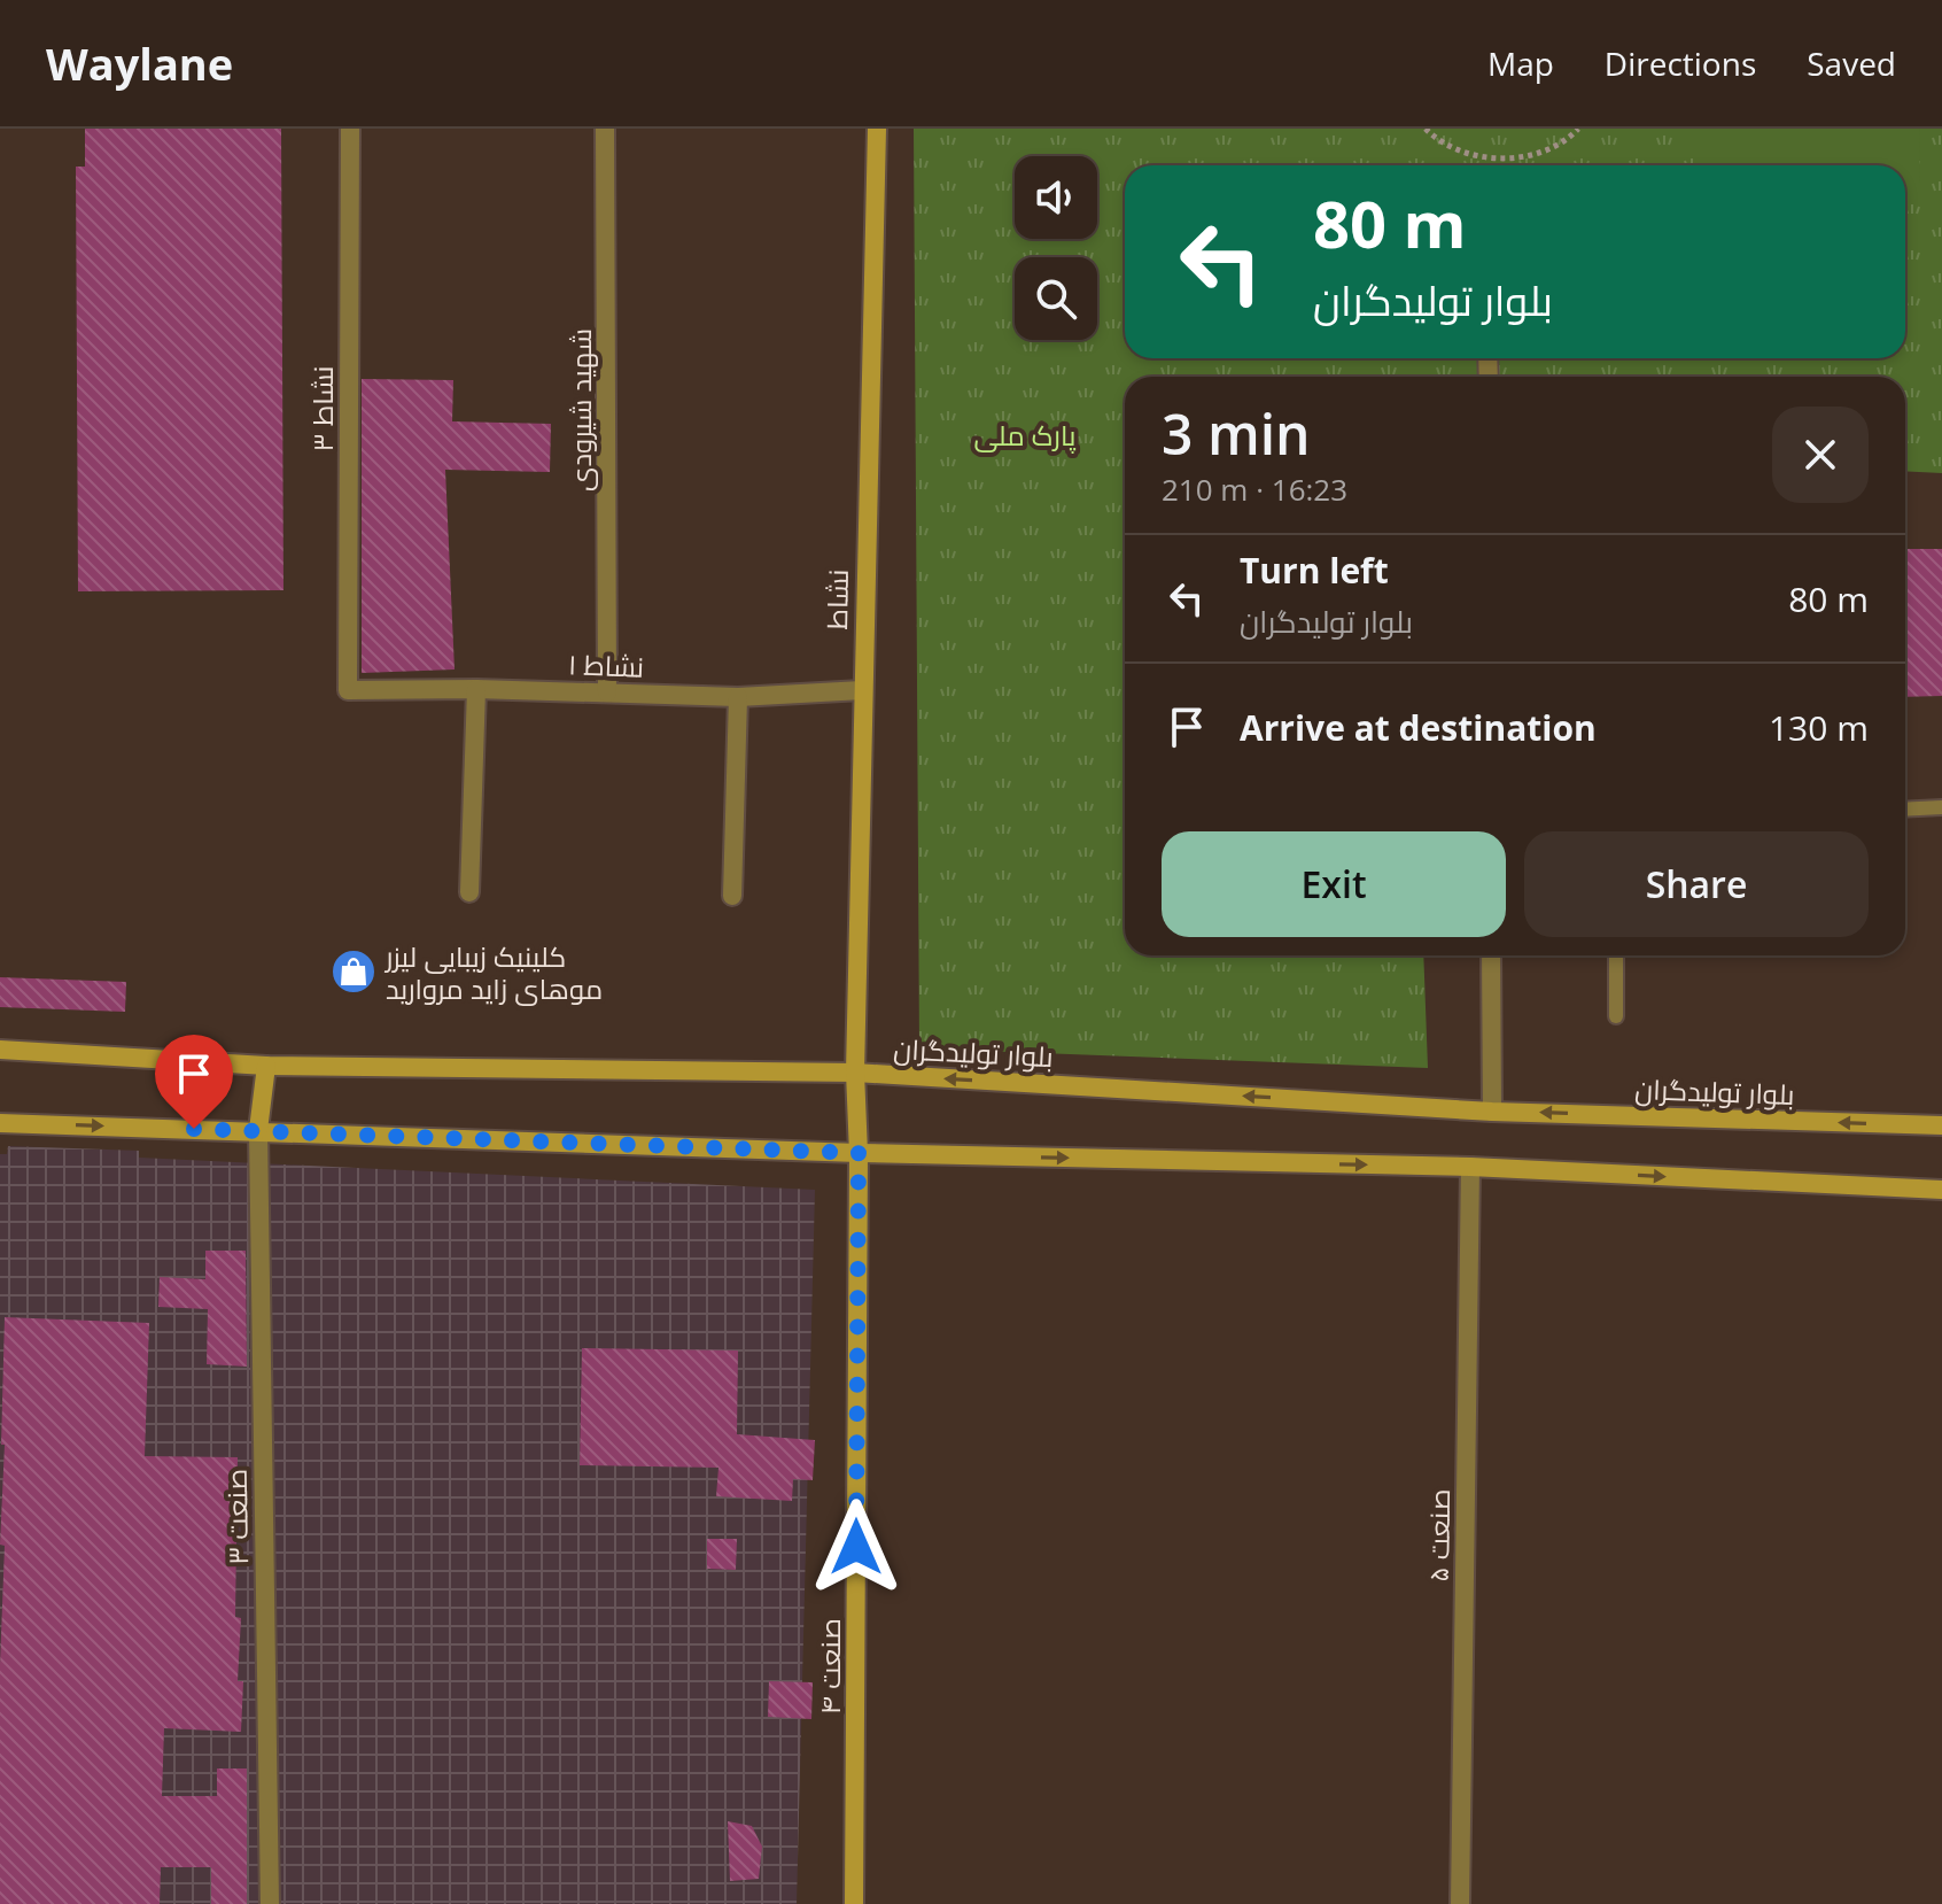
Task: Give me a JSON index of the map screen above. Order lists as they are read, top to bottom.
{
  "streets": {
    "main road": ["نشاط", "بلوار تولیدگران", "صنعت ۴"],
    "street": [
      "نشاط ۳",
      "شهید شیرودی",
      "نشاط ۱",
      "صنعت ۳",
      "صنعت ۵"
    ]
  },
  "crossings": [
    ["نشاط ۳", "نشاط ۱"],
    ["شهید شیرودی", "نشاط ۱"],
    ["نشاط", "نشاط ۱"],
    ["نشاط", "بلوار تولیدگران"],
    ["نشاط", "صنعت ۴"],
    ["بلوار تولیدگران", "صنعت ۴"]
  ],
  "parks": ["پارک ملی"],
  "places": {
    "shop": ["کلینیک زیبایی لیزر موهای زاید مروارید"]
  },
  "page": {
    "header": "Waylane",
    "nav": ["Map", "Directions", "Saved"],
    "turn": ["80 m", "بلوار تولیدگران"],
    "heading": ["3 min", "210 m · 16:23"],
    "list": [
      {
        "name": "Turn left",
        "note": "بلوار تولیدگران",
        "value": "80 m"
      },
      {
        "name": "Arrive at destination",
        "value": "130 m"
      }
    ],
    "buttons": ["Exit", "Share"]
  }
}
